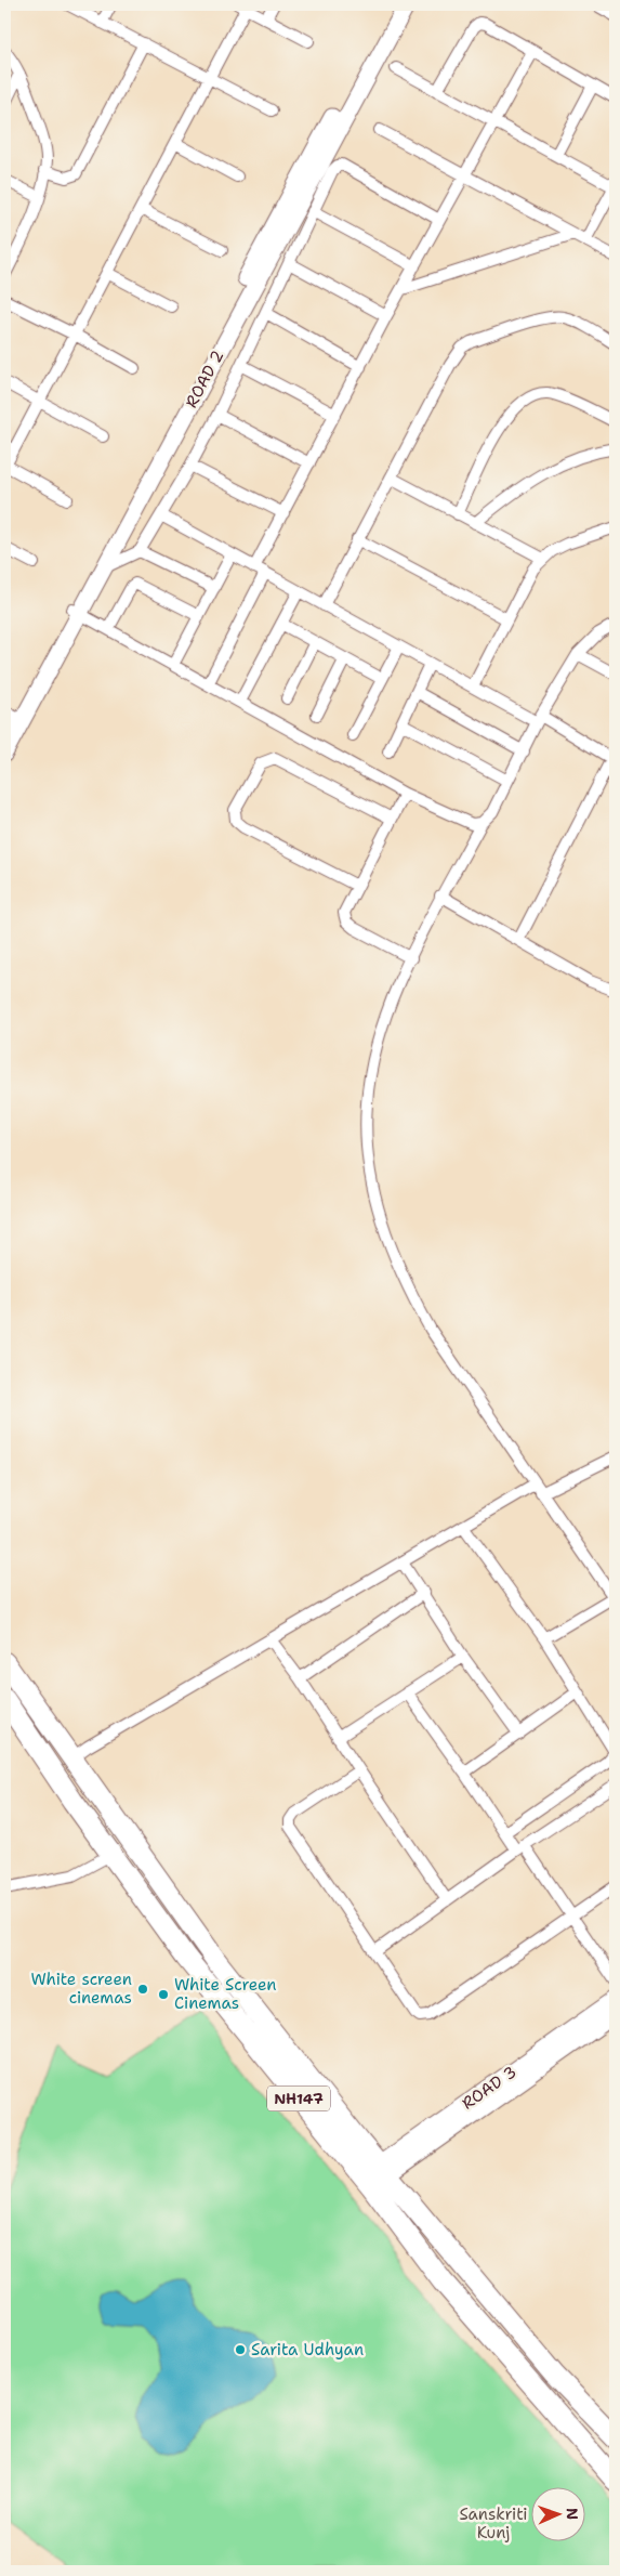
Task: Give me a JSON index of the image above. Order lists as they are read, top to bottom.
{
  "streets": {
    "highway": ["NH147"],
    "street": ["ROAD 2", "ROAD 3"]
  },
  "crossings": [
    ["ROAD 3", "NH147"]
  ],
  "parks": ["Sanskriti Kunj"],
  "places": ["White screen cinemas", "White Screen Cinemas", "Sarita Udhyan"],
  "north": "right"
}
